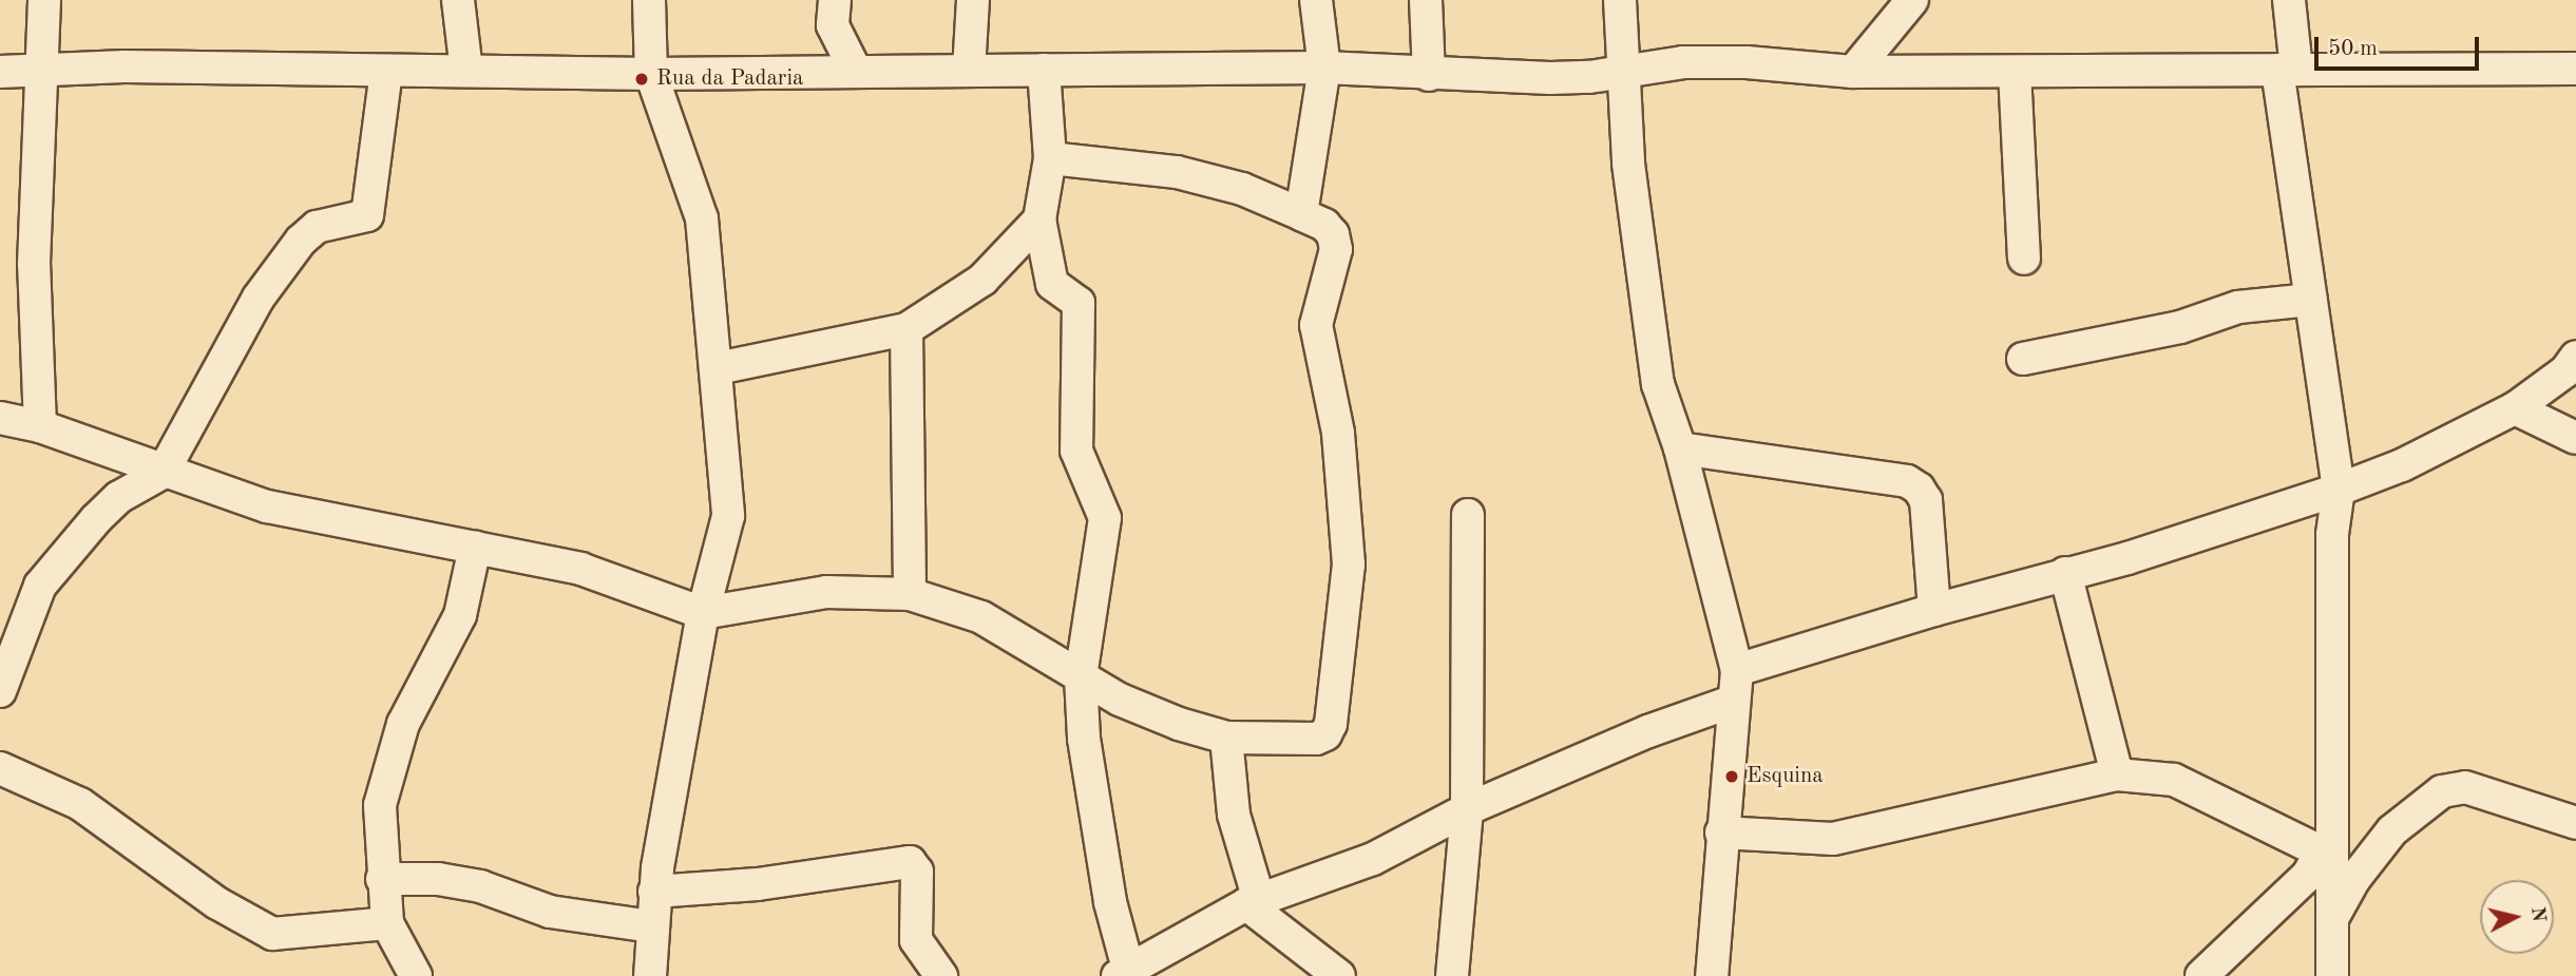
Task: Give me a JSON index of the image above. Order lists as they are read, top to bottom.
{
  "places": ["Rua da Padaria", "Esquina"],
  "scale_bar": "50 m",
  "north": "right"
}
